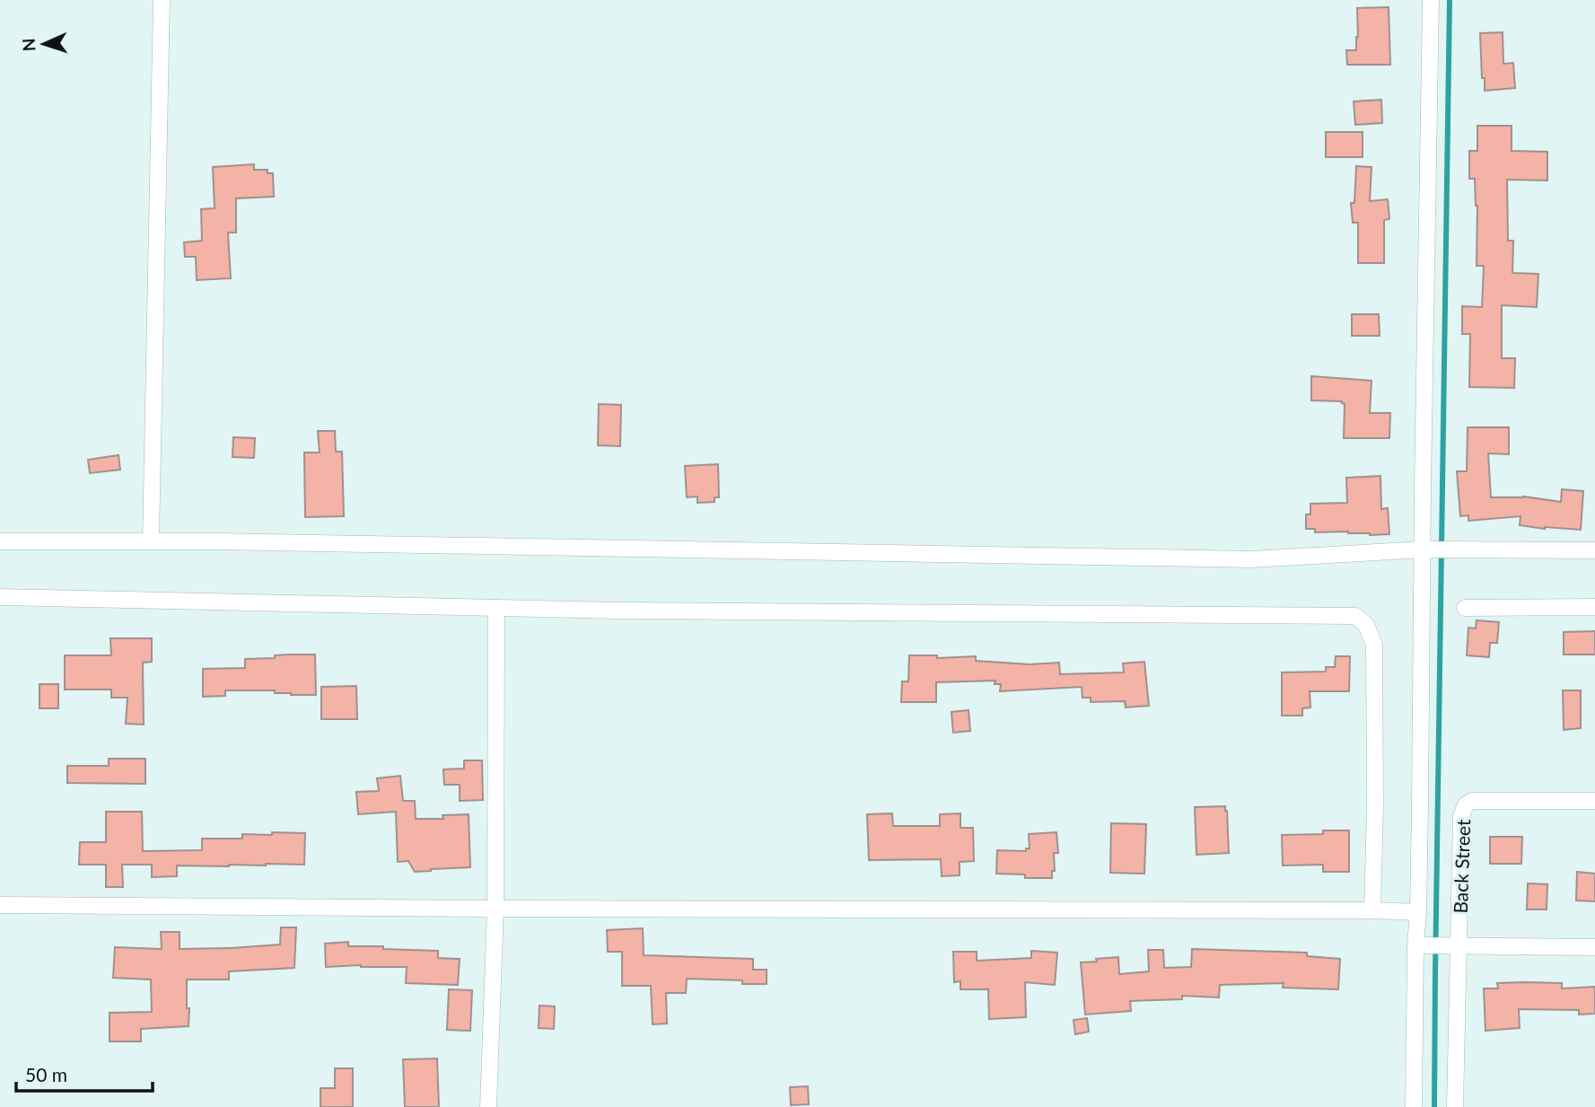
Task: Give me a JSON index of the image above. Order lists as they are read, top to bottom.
{
  "streets": {
    "street": ["Back Street"]
  },
  "scale_bar": "50 m",
  "north": "left"
}
